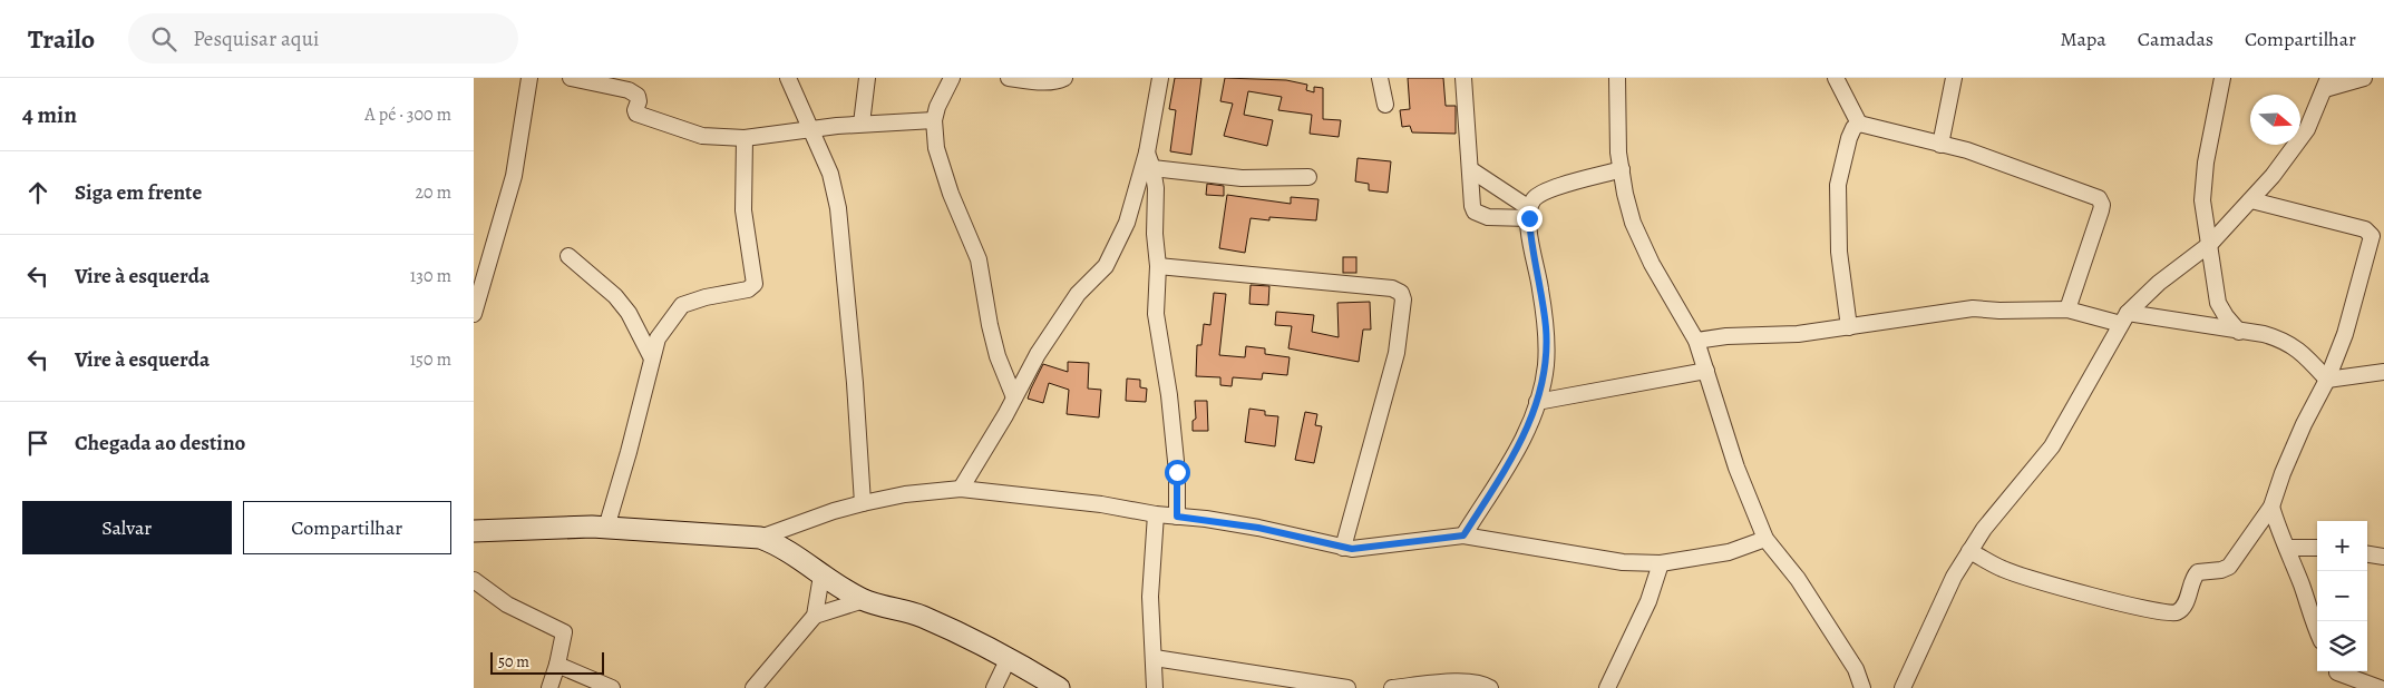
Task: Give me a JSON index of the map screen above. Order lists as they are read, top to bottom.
{
  "scale_bar": "50 m",
  "north": "right",
  "page": {
    "header": "Trailo",
    "search": "Pesquisar aqui",
    "nav": ["Mapa", "Camadas", "Compartilhar"],
    "heading": ["4 min", "A pé · 300 m"],
    "list": [
      ["Siga em frente", "20 m"],
      ["Vire à esquerda", "130 m"],
      ["Vire à esquerda", "150 m"],
      "Chegada ao destino"
    ],
    "buttons": ["Salvar", "Compartilhar"],
    "map_buttons": ["+", "−"],
    "scale": "50 m"
  }
}
